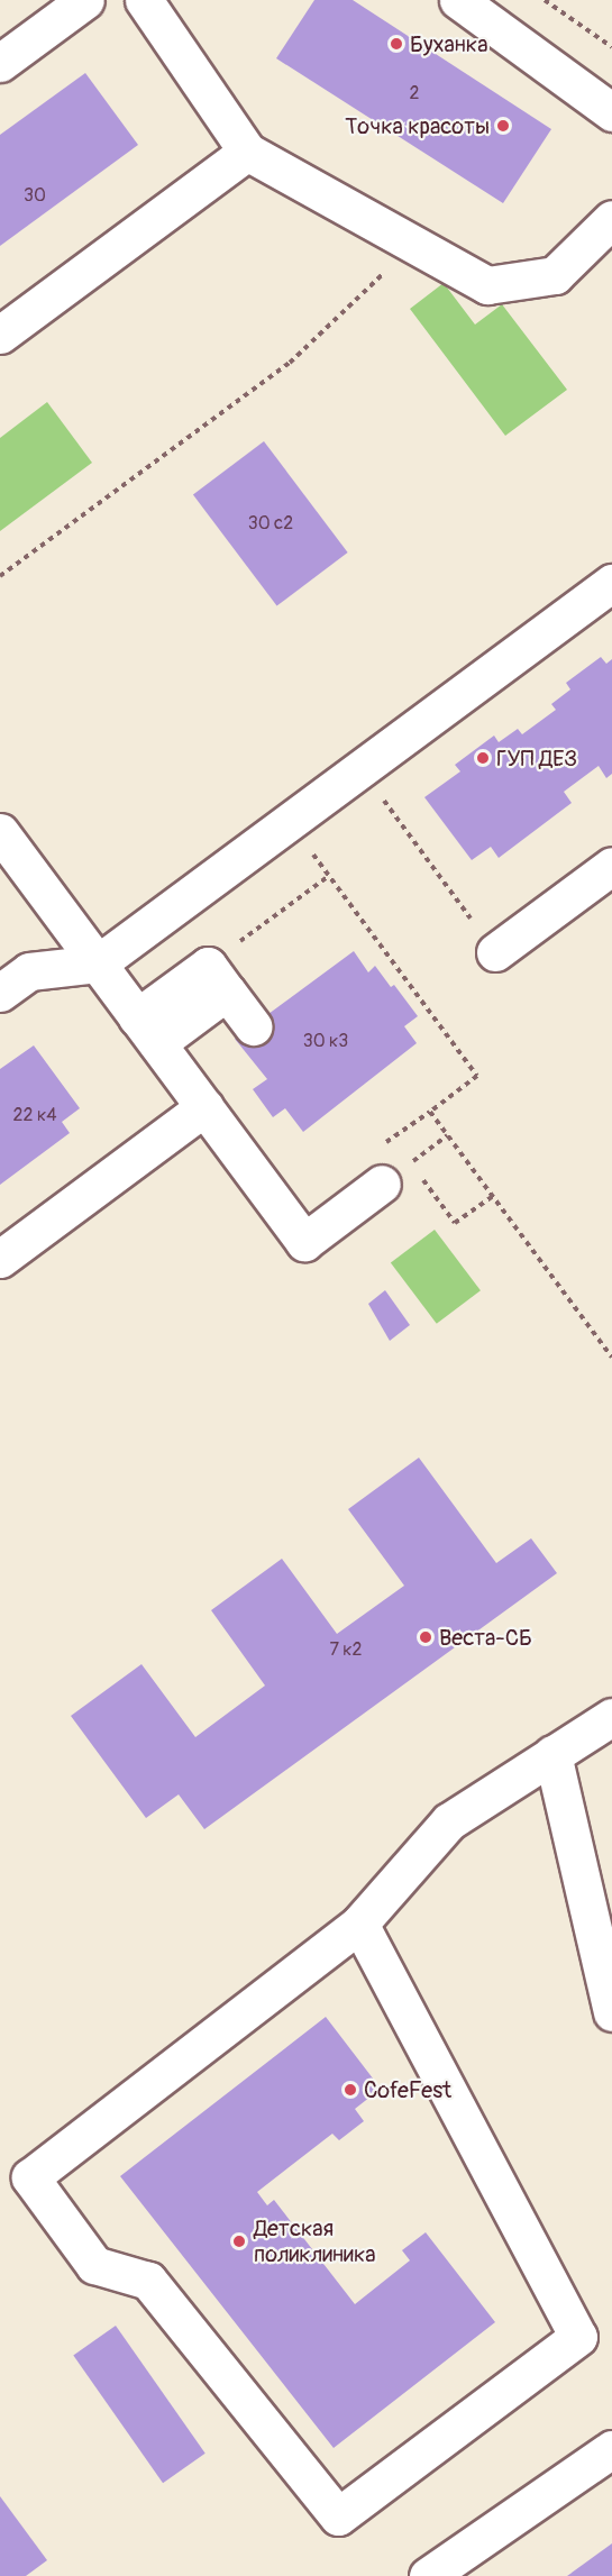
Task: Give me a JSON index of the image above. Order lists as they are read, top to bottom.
{
  "places": [
    "Буханка",
    "Точка красоты",
    "ГУП ДЕЗ",
    "Веста-СБ",
    "CofeFest",
    "Детская поликлиника"
  ],
  "house_numbers": [
    "2",
    "30",
    "30 c2",
    "30 к3",
    "22 к4",
    "7 к2"
  ]
}
